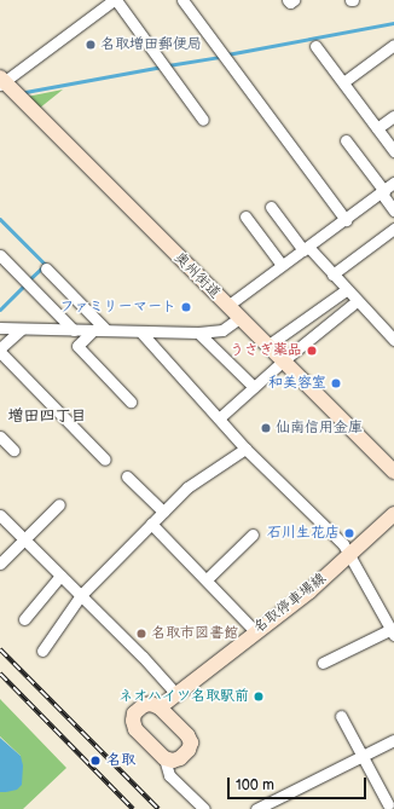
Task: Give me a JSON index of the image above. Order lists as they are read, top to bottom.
{
  "streets": {
    "main road": ["奥州街道", "名取停車場線"]
  },
  "districts": ["増田四丁目"],
  "places": [
    "名取増田郵便局",
    "ファミリーマート",
    "うさぎ薬品",
    "和美容室",
    "仙南信用金庫",
    "石川生花店",
    "名取市図書館",
    "ネオハイツ名取駅前",
    "名取"
  ],
  "scale_bar": "100 m"
}
